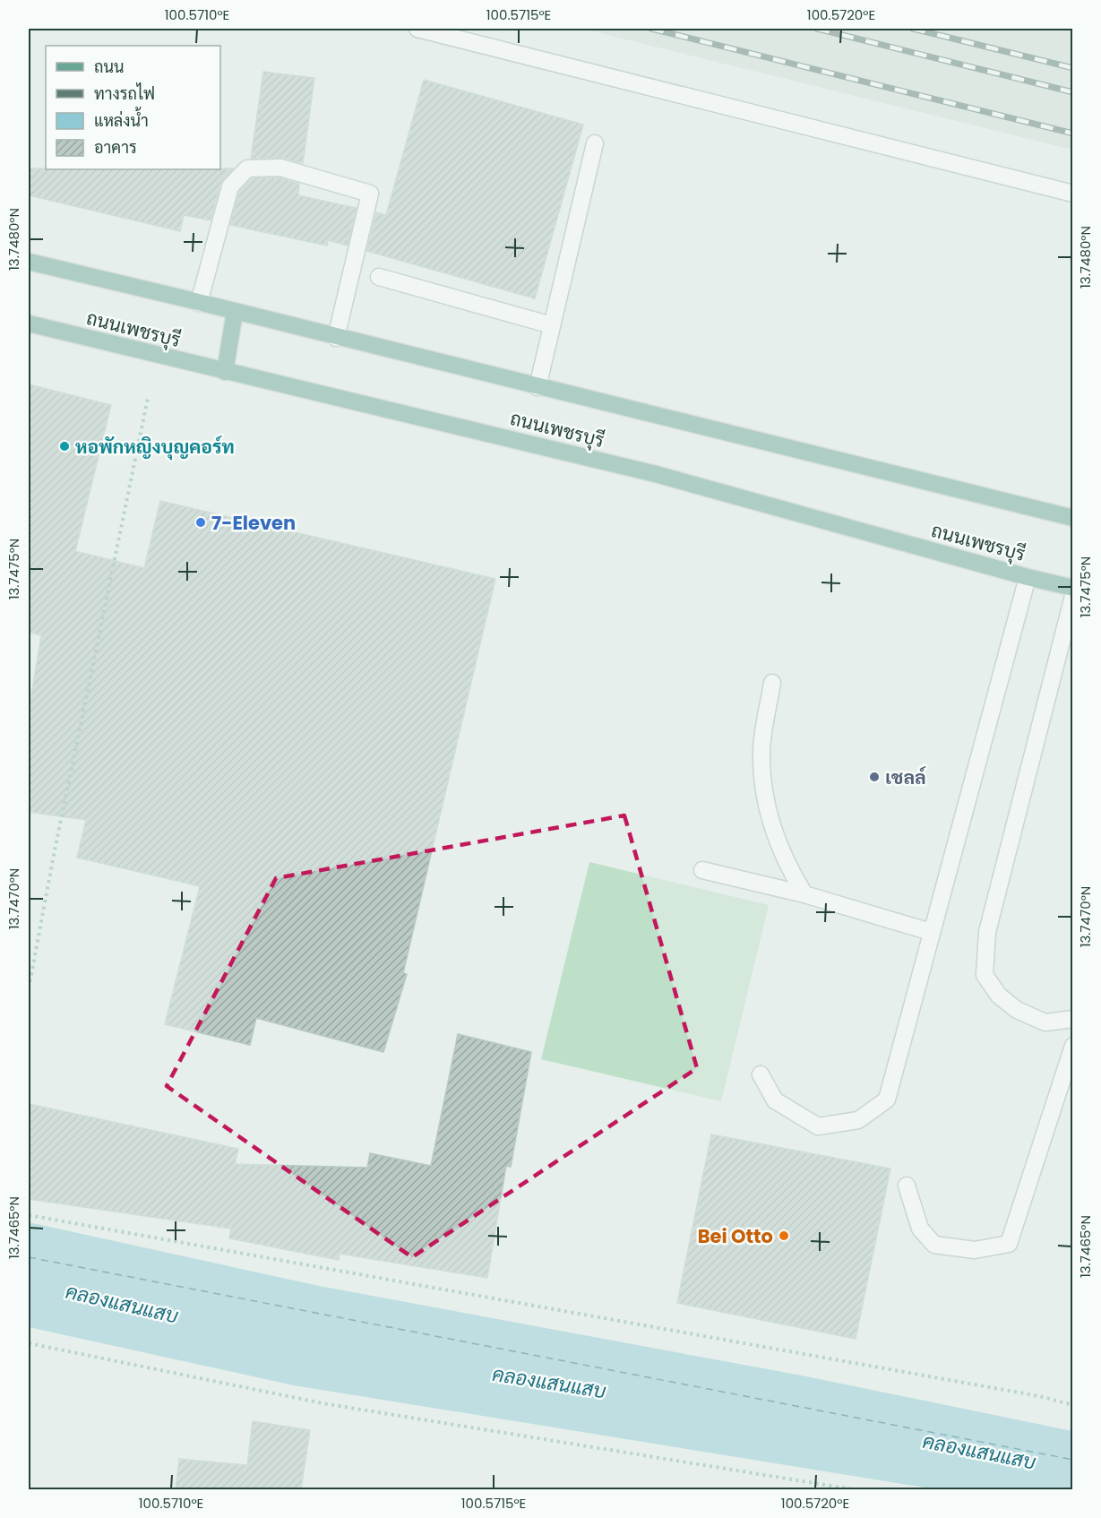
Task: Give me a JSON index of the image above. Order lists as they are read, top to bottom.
{
  "streets": {
    "main road": ["ถนนเพชรบุรี"]
  },
  "water": ["คลองแสนแสบ"],
  "places": [
    "หอพักหญิงบุญคอร์ท",
    "7-Eleven",
    "เชลล์",
    "Bei Otto"
  ],
  "legend": [
    "ถนน",
    "ทางรถไฟ",
    "แหล่งน้ำ",
    "อาคาร"
  ],
  "coordinates": [
    "100.5710°E",
    "100.5715°E",
    "100.5720°E",
    "13.7480°N",
    "13.7475°N",
    "13.7470°N",
    "13.7465°N"
  ]
}
